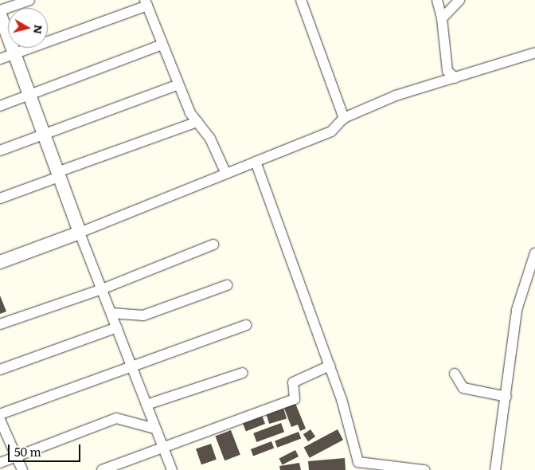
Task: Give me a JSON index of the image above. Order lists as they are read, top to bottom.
{
  "scale_bar": "50 m",
  "north": "right"
}
